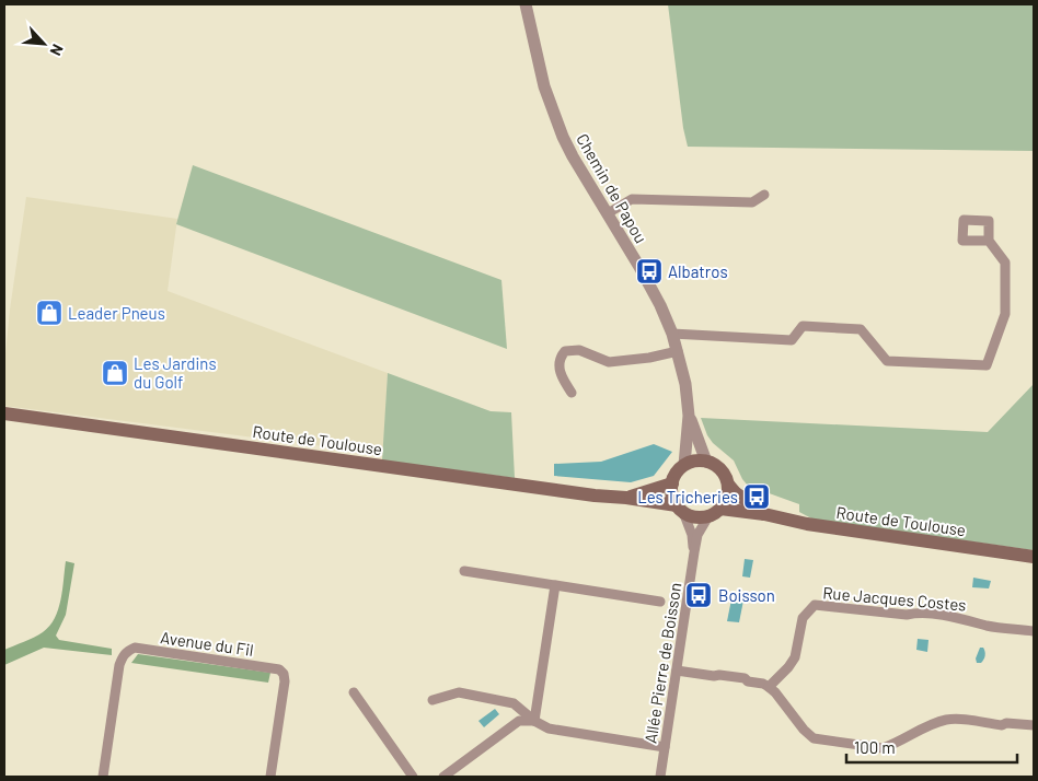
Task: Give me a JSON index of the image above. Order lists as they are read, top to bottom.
{
  "streets": {
    "main road": ["Route de Toulouse"],
    "street": [
      "Chemin de Papou",
      "Rue Jacques Costes",
      "Avenue du Fil",
      "Allée Pierre de Boisson"
    ]
  },
  "crossings": [
    ["Chemin de Papou", "Route de Toulouse"],
    ["Chemin de Papou", "Allée Pierre de Boisson"],
    ["Route de Toulouse", "Allée Pierre de Boisson"]
  ],
  "places": {
    "bus stop": ["Albatros", "Les Tricheries", "Boisson"],
    "shop": ["Leader Pneus", "Les Jardins du Golf"]
  },
  "scale_bar": "100 m",
  "north": "bottom right"
}
